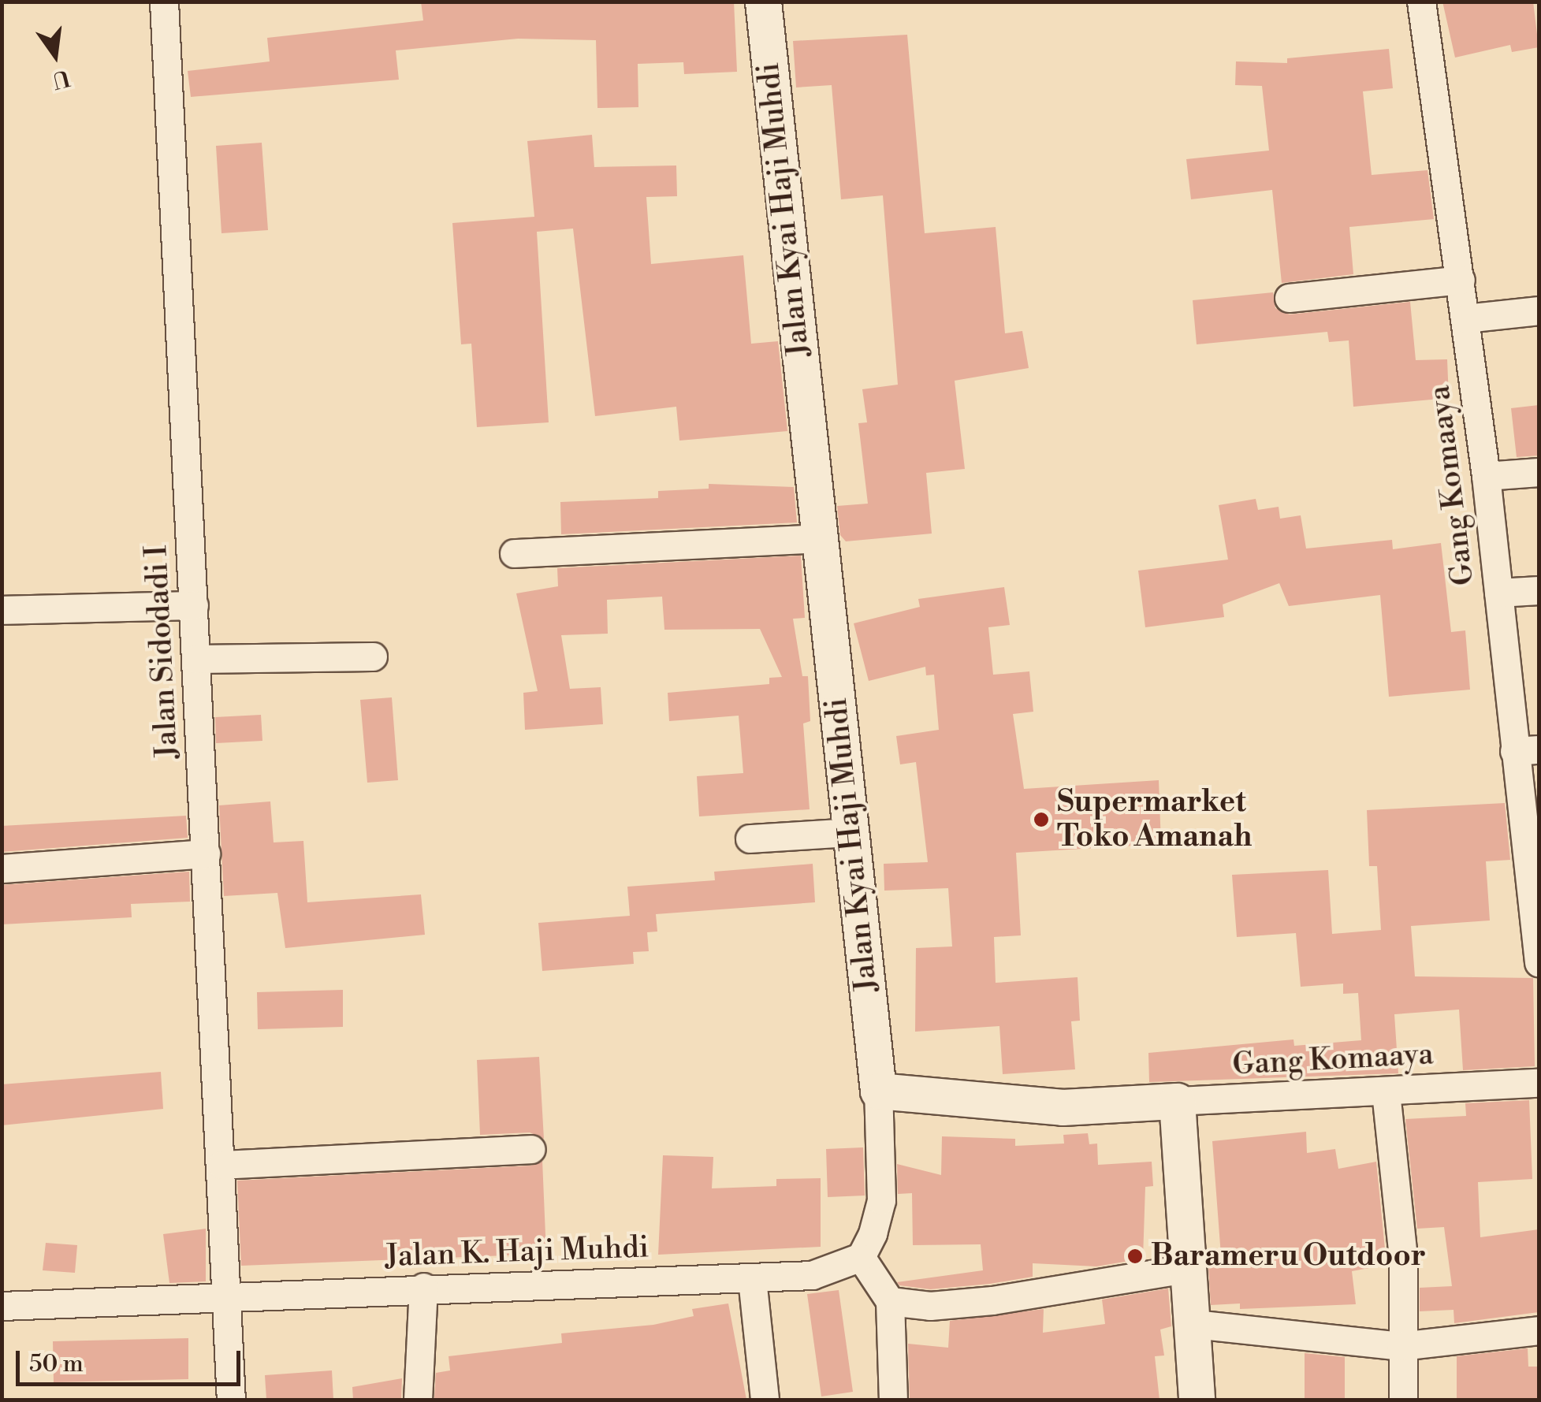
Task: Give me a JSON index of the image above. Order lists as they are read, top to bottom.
{
  "streets": {
    "street": [
      "Jalan Kyai Haji Muhdi",
      "Gang Komaaya",
      "Jalan Sidodadi I",
      "Jalan K. Haji Muhdi"
    ]
  },
  "crossings": [
    ["Jalan Sidodadi I", "Jalan K. Haji Muhdi"]
  ],
  "places": ["Supermarket Toko Amanah", "Barameru Outdoor"],
  "scale_bar": "50 m",
  "north": "bottom"
}
